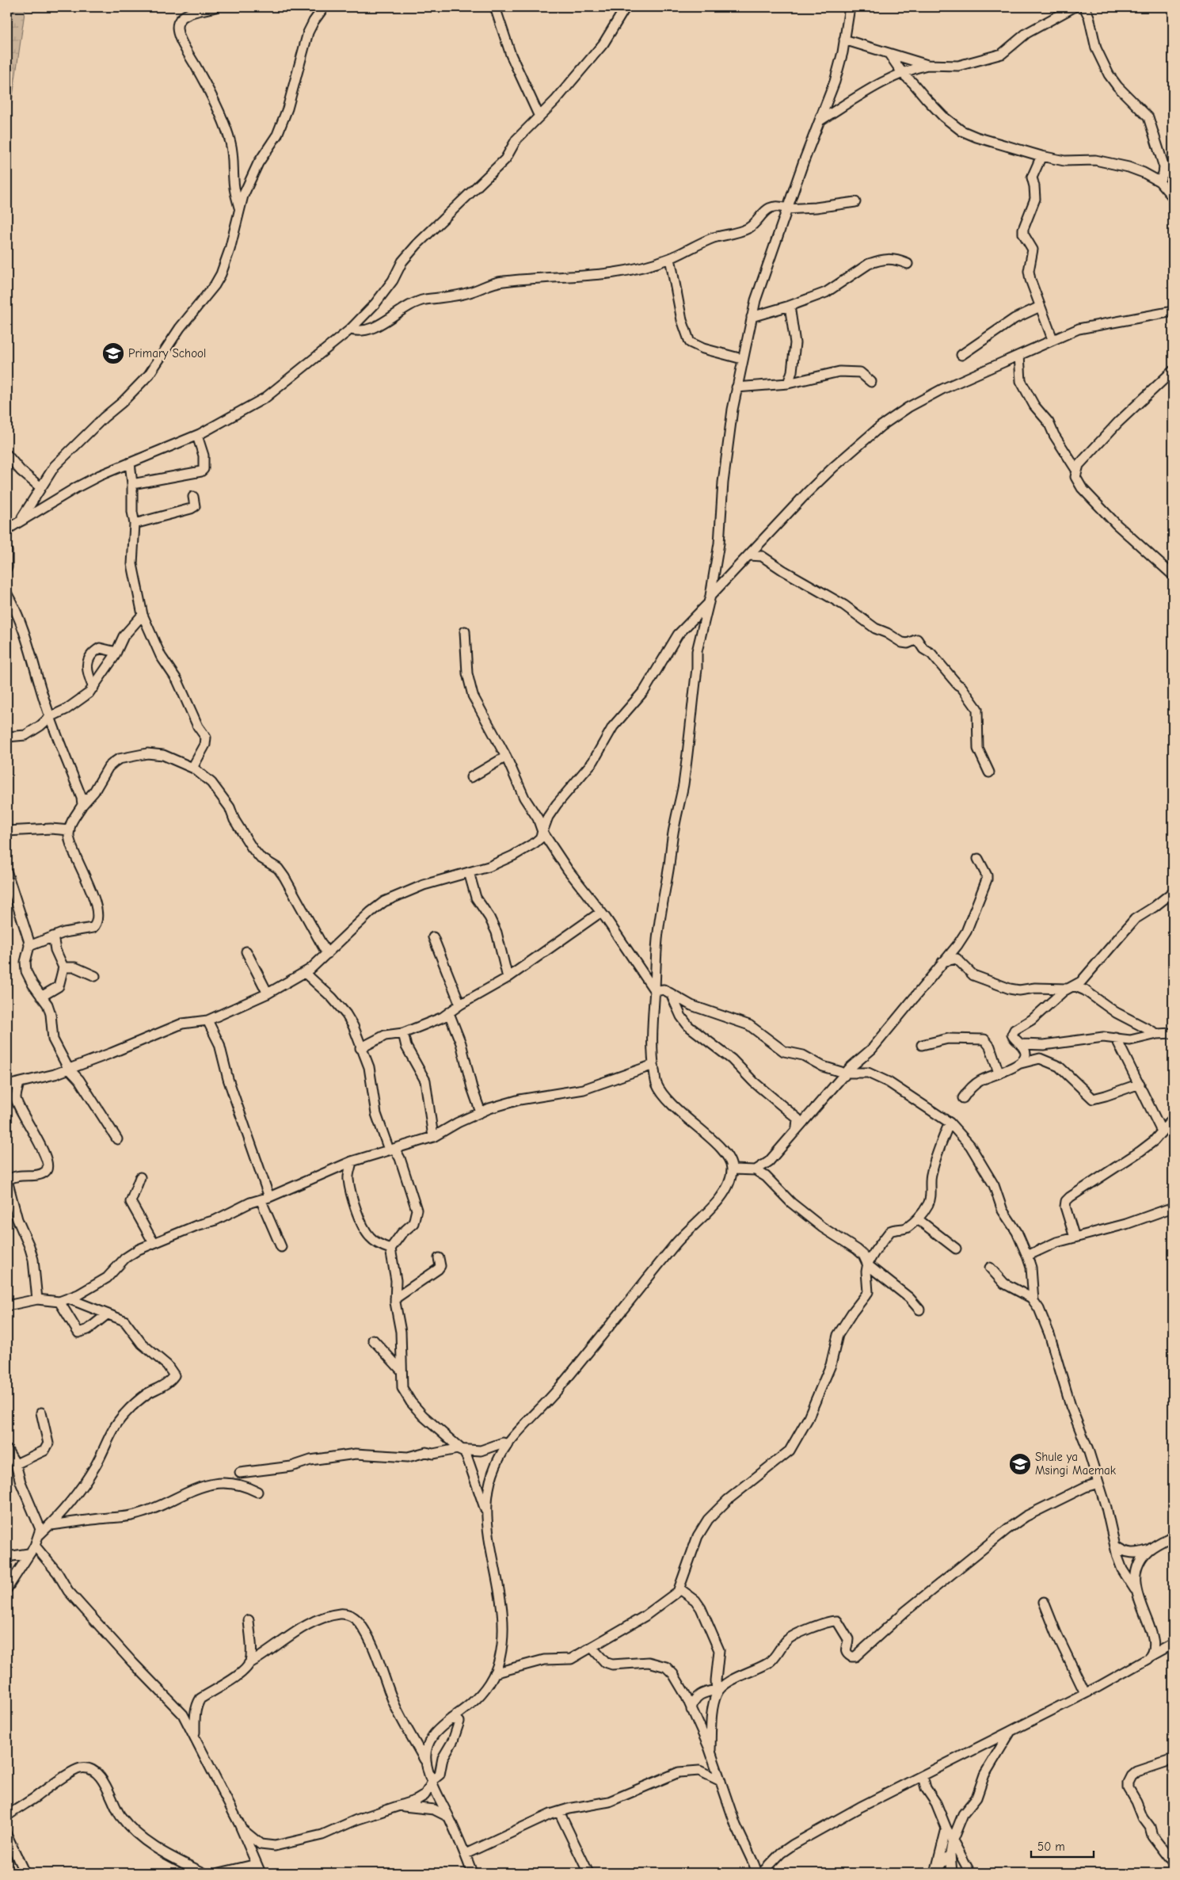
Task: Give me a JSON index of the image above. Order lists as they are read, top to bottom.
{
  "places": {
    "school or university": ["Primary School", "Shule ya Msingi Maemak"]
  },
  "scale_bar": "50 m"
}
